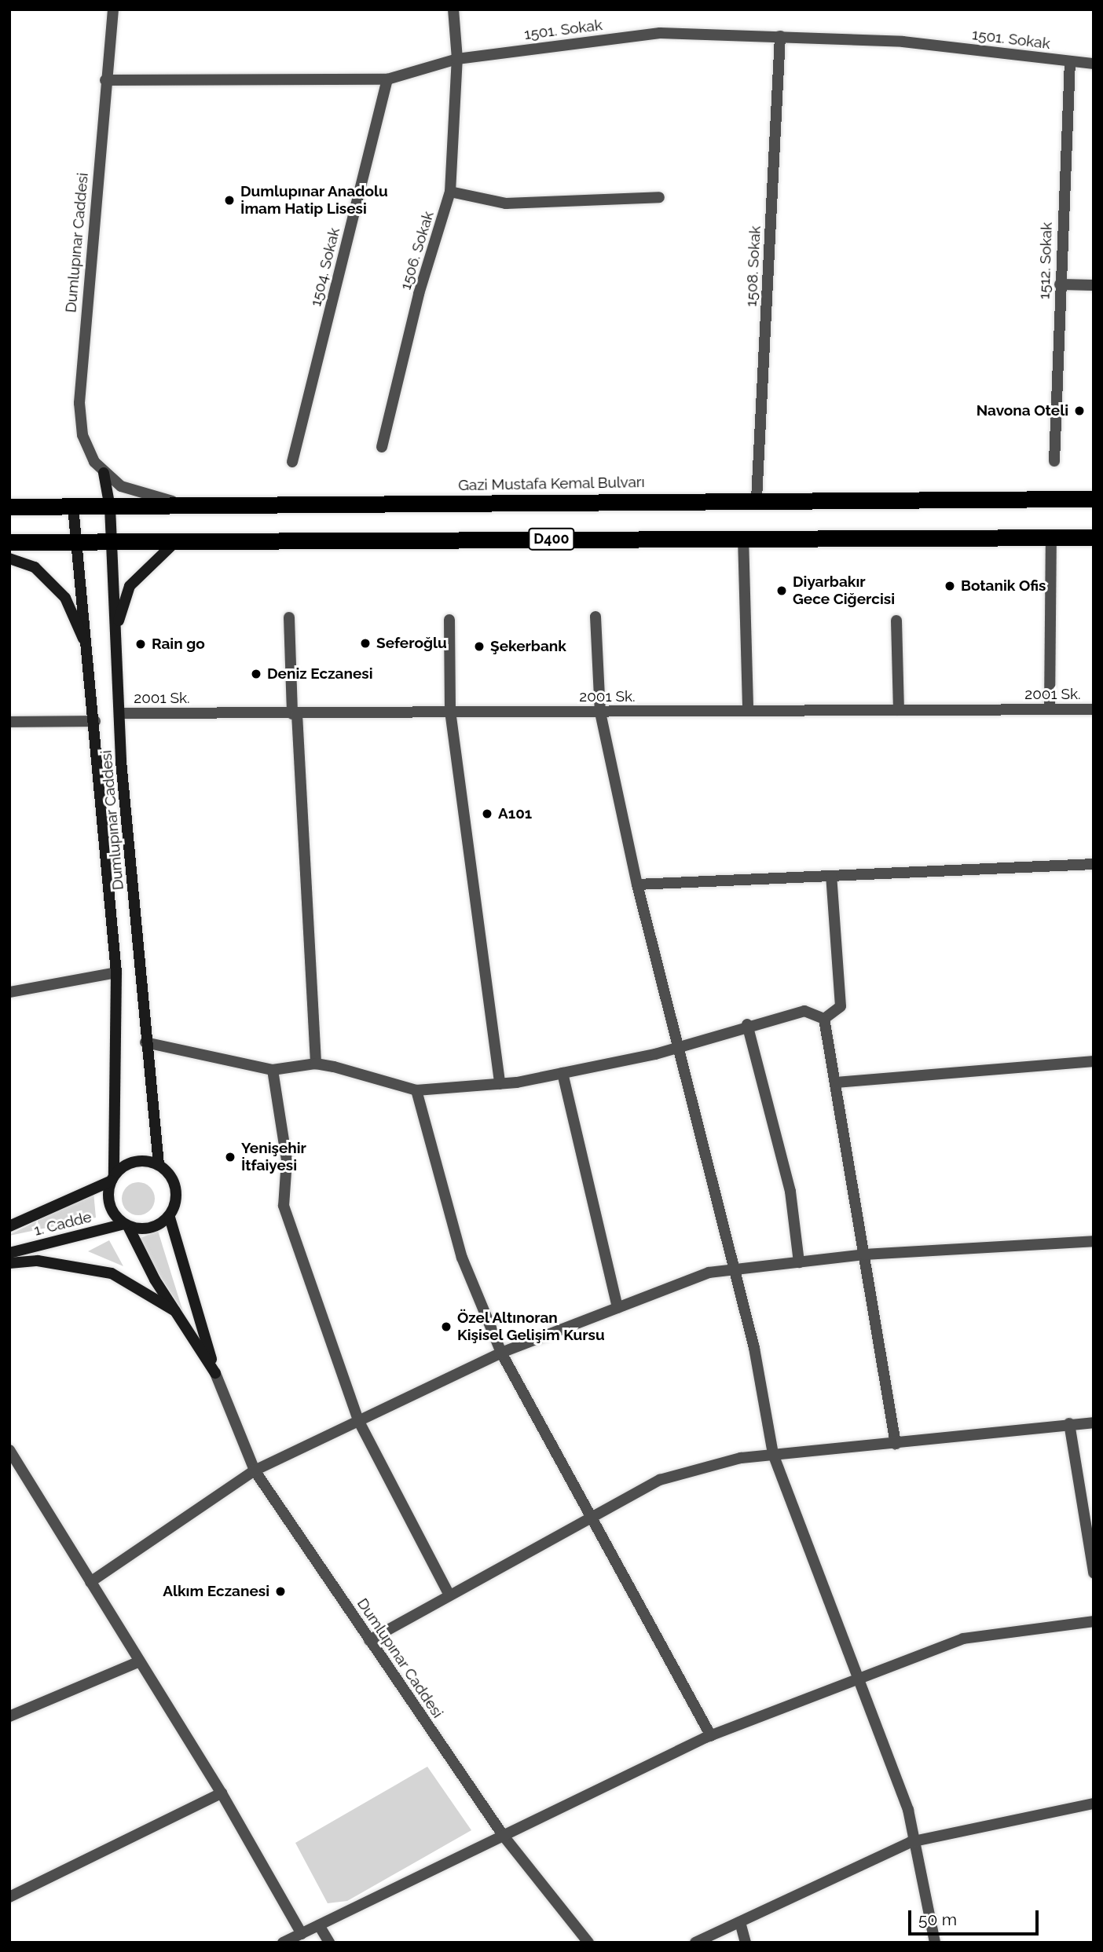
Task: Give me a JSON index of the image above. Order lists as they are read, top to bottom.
{
  "streets": {
    "highway": ["Gazi Mustafa Kemal Bulvarı", "D400"],
    "street": [
      "1501. Sokak",
      "Dumlupınar Caddesi",
      "1506. Sokak",
      "1512. Sokak",
      "1508. Sokak",
      "1504. Sokak",
      "2001 Sk.",
      "1. Cadde"
    ]
  },
  "crossings": [
    ["1501. Sokak", "Dumlupınar Caddesi"],
    ["1501. Sokak", "1506. Sokak"],
    ["1501. Sokak", "1512. Sokak"],
    ["1501. Sokak", "1508. Sokak"],
    ["1501. Sokak", "1504. Sokak"],
    ["Dumlupınar Caddesi", "Gazi Mustafa Kemal Bulvarı"],
    ["Dumlupınar Caddesi", "D400"],
    ["Dumlupınar Caddesi", "2001 Sk."],
    ["Dumlupınar Caddesi", "1. Cadde"],
    ["1508. Sokak", "Gazi Mustafa Kemal Bulvarı"]
  ],
  "places": [
    "Dumlupınar Anadolu İmam Hatip Lisesi",
    "Navona Oteli",
    "Botanik Ofis",
    "Diyarbakır Gece Ciğercisi",
    "Seferoğlu",
    "Rain go",
    "Şekerbank",
    "Deniz Eczanesi",
    "A101",
    "Yenişehir İtfaiyesi",
    "Özel Altınoran Kişisel Gelişim Kursu",
    "Alkım Eczanesi"
  ],
  "scale_bar": "50 m"
}
